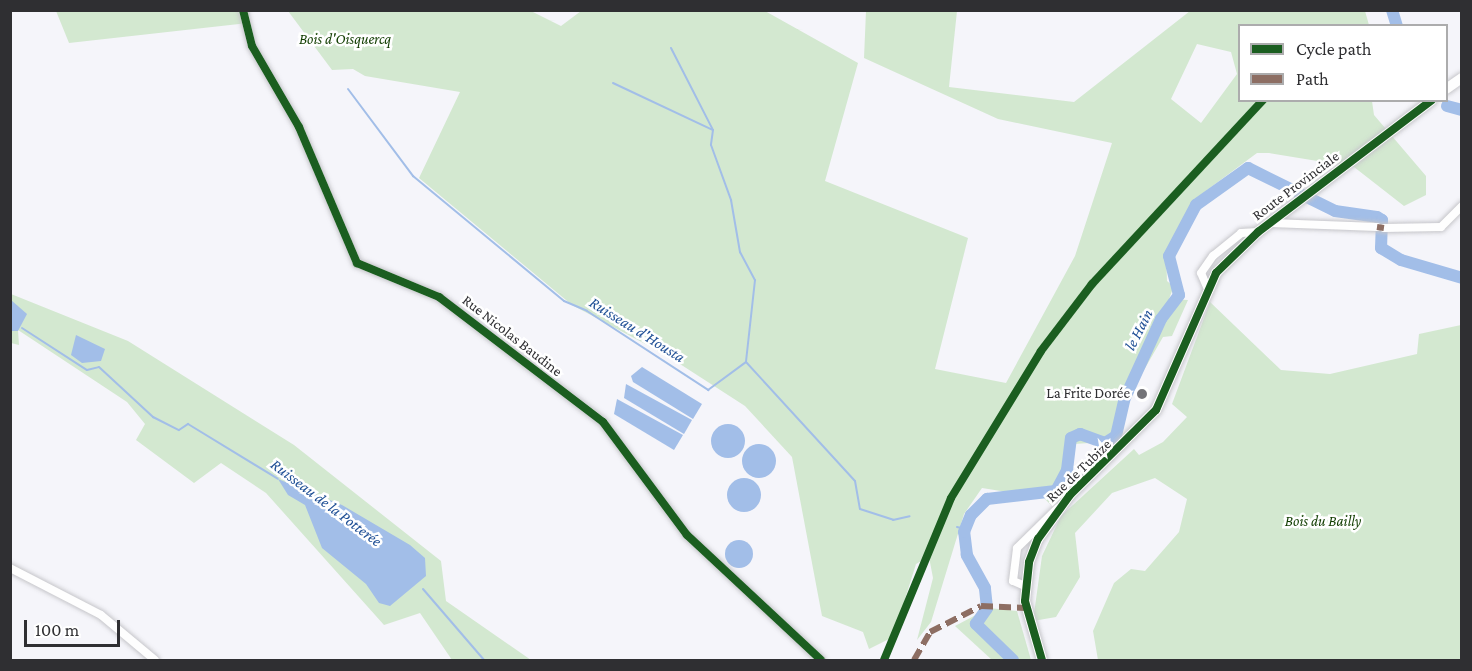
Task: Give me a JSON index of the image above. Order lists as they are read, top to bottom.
{
  "streets": {
    "main road": ["Route Provinciale", "Rue de Tubize"],
    "street": ["Rue Nicolas Baudine"]
  },
  "crossings": [
    ["Route Provinciale", "Rue de Tubize"]
  ],
  "water": ["Ruisseau d'Housta", "le Hain", "Ruisseau de la Potterée"],
  "parks": ["Bois d'Oisquercq", "Bois du Bailly"],
  "places": ["La Frite Dorée"],
  "legend": ["Cycle path", "Path"],
  "scale_bar": "100 m"
}
